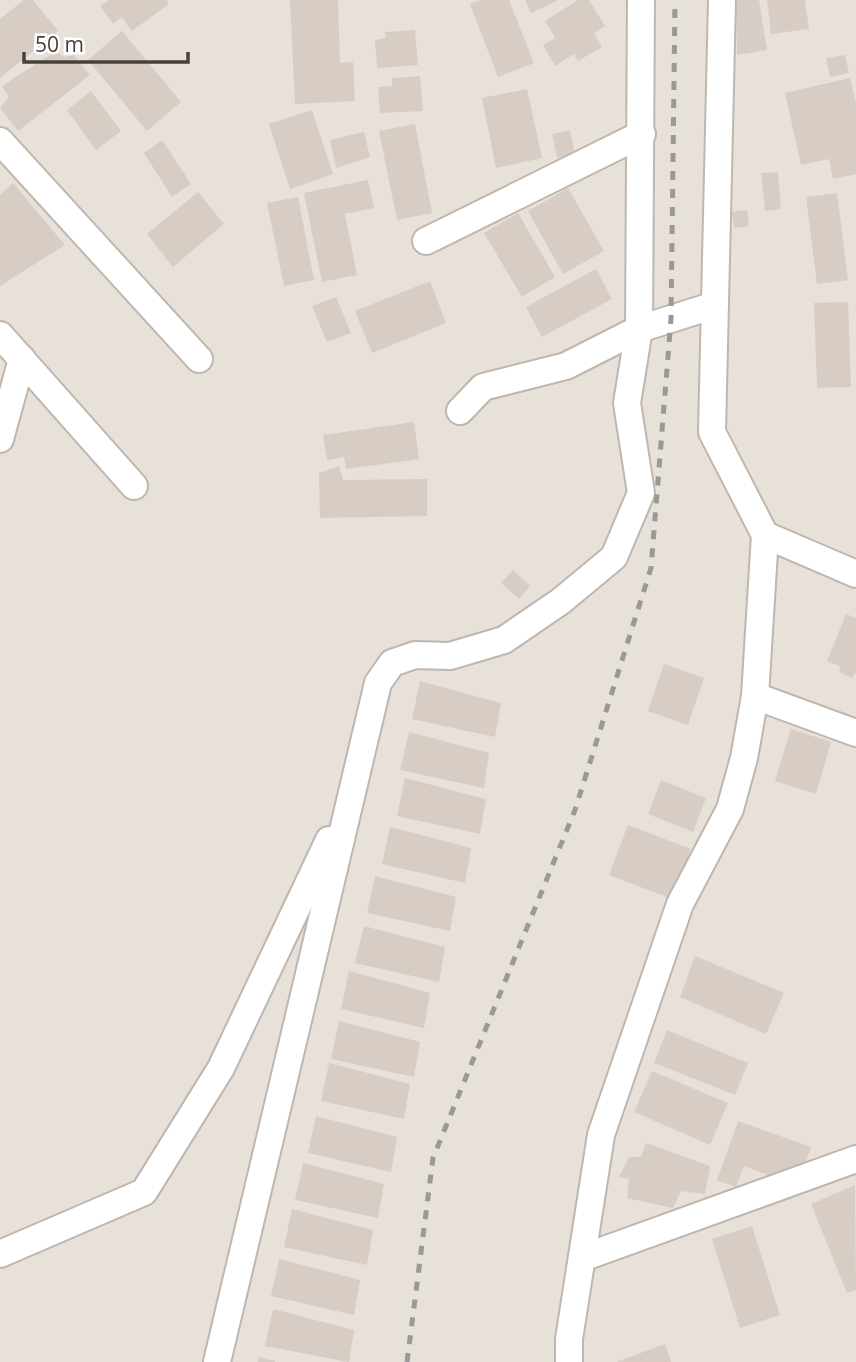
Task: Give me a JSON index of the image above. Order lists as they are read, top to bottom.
{
  "scale_bar": "50 m"
}
